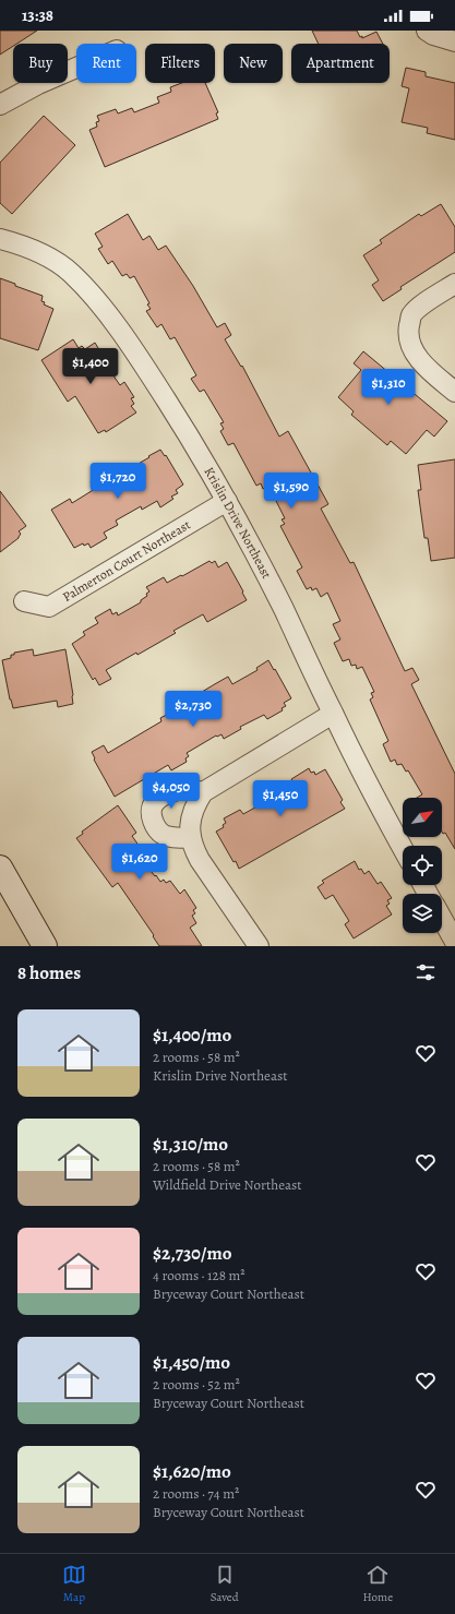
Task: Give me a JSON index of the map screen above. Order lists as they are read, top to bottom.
{
  "streets": {
    "street": ["Krislin Drive Northeast", "Palmerton Court Northeast"]
  },
  "crossings": [
    ["Krislin Drive Northeast", "Palmerton Court Northeast"]
  ],
  "north": "top right",
  "page": {
    "status": "13:38",
    "chip": [
      "Buy",
      "Rent",
      "Filters",
      "New",
      "Apartment"
    ],
    "price": [
      "$1,400",
      "$1,310",
      "$1,720",
      "$1,590",
      "$2,730",
      "$4,050",
      "$1,450",
      "$1,620"
    ],
    "heading": "8 homes",
    "list": [
      {
        "name": "$1,400/mo",
        "note": "2 rooms · 58 m² · Krislin Drive Northeast"
      },
      {
        "name": "$1,310/mo",
        "note": "2 rooms · 58 m² · Wildfield Drive Northeast"
      },
      {
        "name": "$2,730/mo",
        "note": "4 rooms · 128 m² · Bryceway Court Northeast"
      },
      {
        "name": "$1,450/mo",
        "note": "2 rooms · 52 m² · Bryceway Court Northeast"
      },
      {
        "name": "$1,620/mo",
        "note": "2 rooms · 74 m² · Bryceway Court Northeast"
      }
    ],
    "tabs": ["Map", "Saved", "Home"]
  }
}
